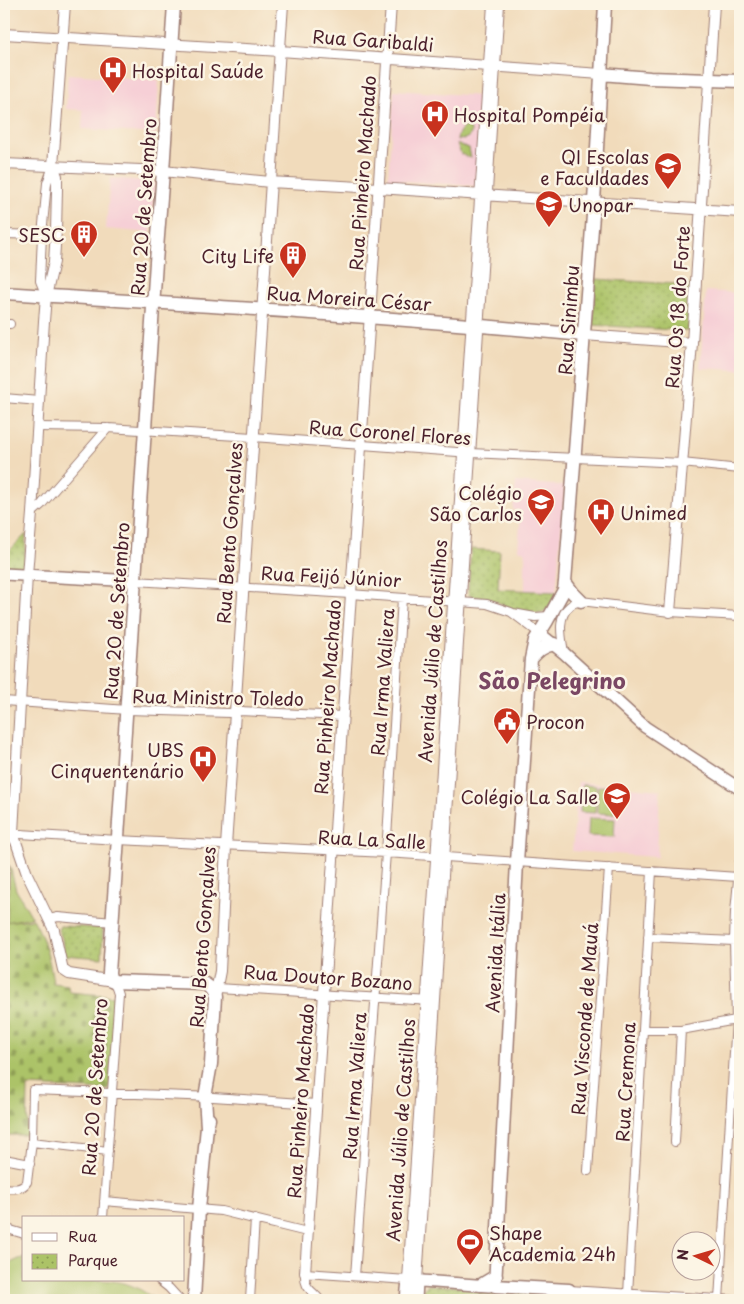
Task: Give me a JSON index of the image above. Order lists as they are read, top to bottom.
{
  "streets": {
    "main road": [
      "Rua Garibaldi",
      "Rua 20 de Setembro",
      "Rua Moreira César",
      "Rua Sinimbu",
      "Rua Bento Gonçalves",
      "Rua Feijó Júnior",
      "Avenida Júlio de Castilhos",
      "Avenida Itália"
    ],
    "street": [
      "Rua Pinheiro Machado",
      "Rua Os 18 do Forte",
      "Rua Coronel Flores",
      "Rua Irma Valiera",
      "Rua Ministro Toledo",
      "Rua La Salle",
      "Rua Doutor Bozano",
      "Rua Visconde de Mauá",
      "Rua Cremona"
    ]
  },
  "crossings": [
    ["Rua Garibaldi", "Rua Pinheiro Machado"],
    ["Rua Garibaldi", "Rua 20 de Setembro"],
    ["Rua Garibaldi", "Rua Os 18 do Forte"],
    ["Rua Garibaldi", "Rua Sinimbu"],
    ["Rua Garibaldi", "Rua Bento Gonçalves"],
    ["Rua Garibaldi", "Avenida Júlio de Castilhos"],
    ["Rua Pinheiro Machado", "Rua Moreira César"],
    ["Rua Pinheiro Machado", "Rua Coronel Flores"],
    ["Rua Pinheiro Machado", "Rua Feijó Júnior"],
    ["Rua Pinheiro Machado", "Rua Ministro Toledo"],
    ["Rua Pinheiro Machado", "Rua La Salle"],
    ["Rua Pinheiro Machado", "Rua Doutor Bozano"],
    ["Rua 20 de Setembro", "Rua Moreira César"],
    ["Rua 20 de Setembro", "Rua Coronel Flores"],
    ["Rua 20 de Setembro", "Rua Feijó Júnior"],
    ["Rua 20 de Setembro", "Rua Ministro Toledo"],
    ["Rua 20 de Setembro", "Rua La Salle"],
    ["Rua Moreira César", "Rua Os 18 do Forte"],
    ["Rua Moreira César", "Rua Sinimbu"],
    ["Rua Moreira César", "Rua Bento Gonçalves"],
    ["Rua Moreira César", "Avenida Júlio de Castilhos"],
    ["Rua Os 18 do Forte", "Rua Coronel Flores"],
    ["Rua Sinimbu", "Rua Coronel Flores"],
    ["Rua Sinimbu", "Rua Feijó Júnior"],
    ["Rua Sinimbu", "Avenida Itália"],
    ["Rua Coronel Flores", "Rua Bento Gonçalves"],
    ["Rua Coronel Flores", "Avenida Júlio de Castilhos"],
    ["Rua Bento Gonçalves", "Rua Feijó Júnior"],
    ["Rua Bento Gonçalves", "Rua Ministro Toledo"],
    ["Rua Bento Gonçalves", "Rua La Salle"],
    ["Rua Bento Gonçalves", "Rua Doutor Bozano"],
    ["Rua Feijó Júnior", "Avenida Júlio de Castilhos"],
    ["Rua Feijó Júnior", "Rua Irma Valiera"],
    ["Rua Feijó Júnior", "Avenida Itália"],
    ["Avenida Júlio de Castilhos", "Rua La Salle"],
    ["Avenida Júlio de Castilhos", "Rua Doutor Bozano"],
    ["Rua Irma Valiera", "Rua La Salle"],
    ["Rua Irma Valiera", "Rua Doutor Bozano"],
    ["Rua La Salle", "Avenida Itália"],
    ["Rua La Salle", "Rua Visconde de Mauá"],
    ["Rua La Salle", "Rua Cremona"]
  ],
  "districts": ["São Pelegrino"],
  "places": {
    "hospital": [
      "Hospital Saúde",
      "Hospital Pompéia",
      "Unimed",
      "UBS Cinquentenário"
    ],
    "school or university": [
      "QI Escolas e Faculdades",
      "Unopar",
      "Colégio São Carlos",
      "Colégio La Salle"
    ],
    "building": ["SESC", "City Life"],
    "public building": ["Procon"],
    "sports": ["Shape Academia 24h"]
  },
  "legend": ["Rua", "Parque"],
  "north": "left"
}
